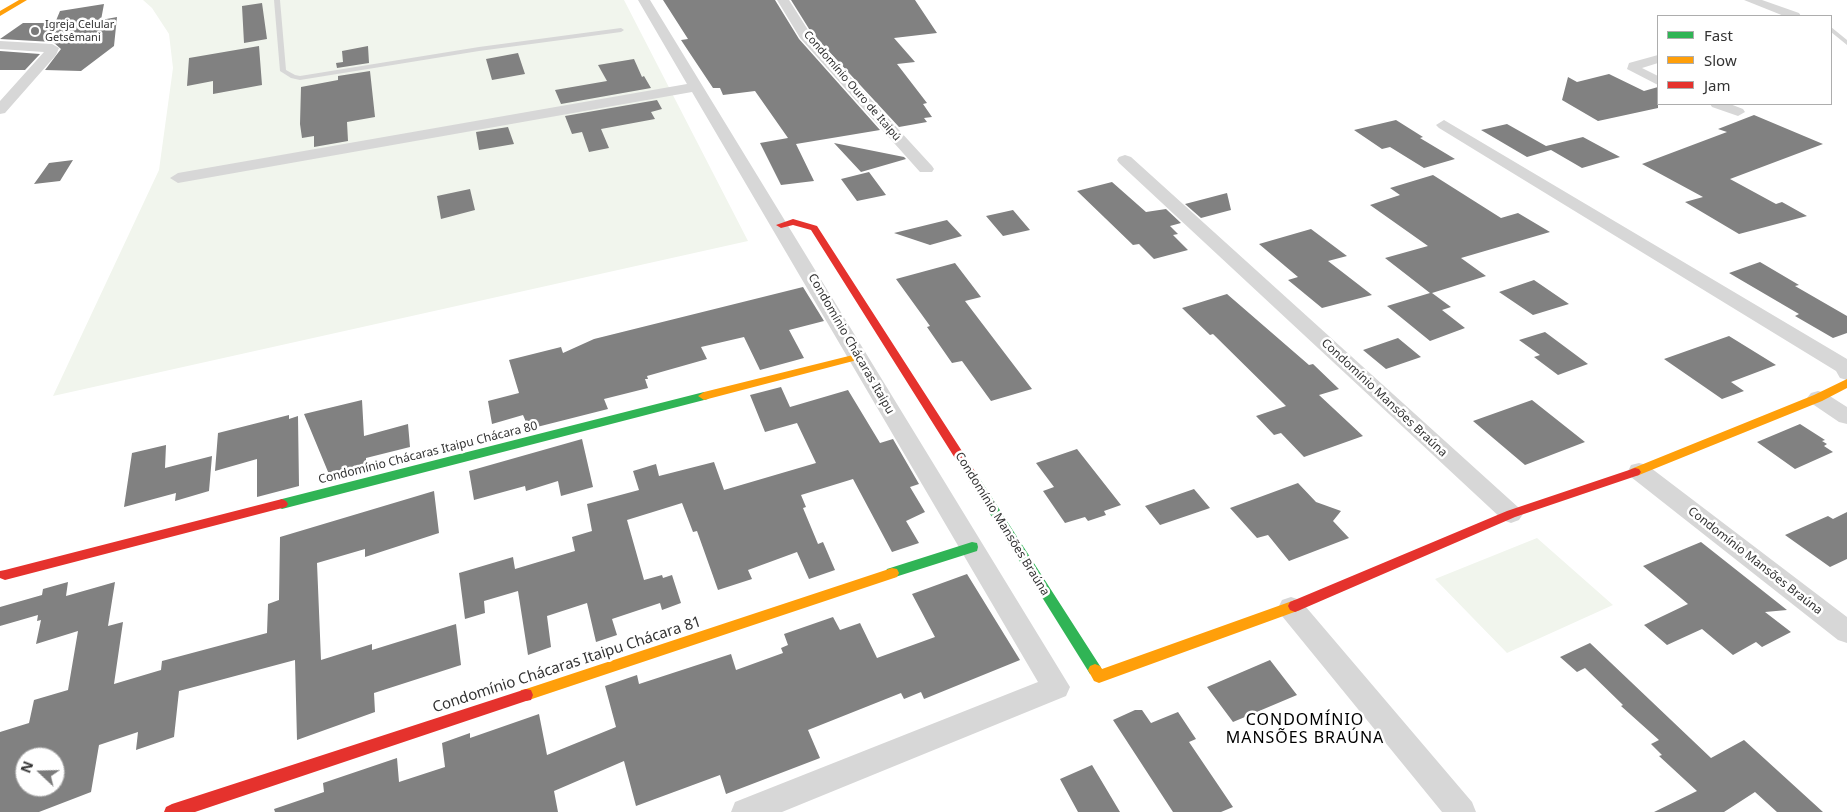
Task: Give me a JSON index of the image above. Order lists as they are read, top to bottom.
{
  "streets": {
    "street": [
      "Condomínio Ouro de Itaipú",
      "Condomínio Chácaras Itaipu",
      "Condomínio Mansões Braúna",
      "Condomínio Chácaras Itaipu Chácara 80",
      "Condomínio Chácaras Itaipu Chácara 81"
    ]
  },
  "crossings": [
    ["Condomínio Chácaras Itaipu", "Condomínio Mansões Braúna"],
    ["Condomínio Chácaras Itaipu", "Condomínio Chácaras Itaipu Chácara 80"],
    ["Condomínio Chácaras Itaipu", "Condomínio Chácaras Itaipu Chácara 81"]
  ],
  "districts": ["CONDOMÍNIO MANSÕES BRAÚNA"],
  "places": ["Igreja Celular Getsêmani"],
  "legend": ["Fast", "Slow", "Jam"],
  "north": "left"
}
